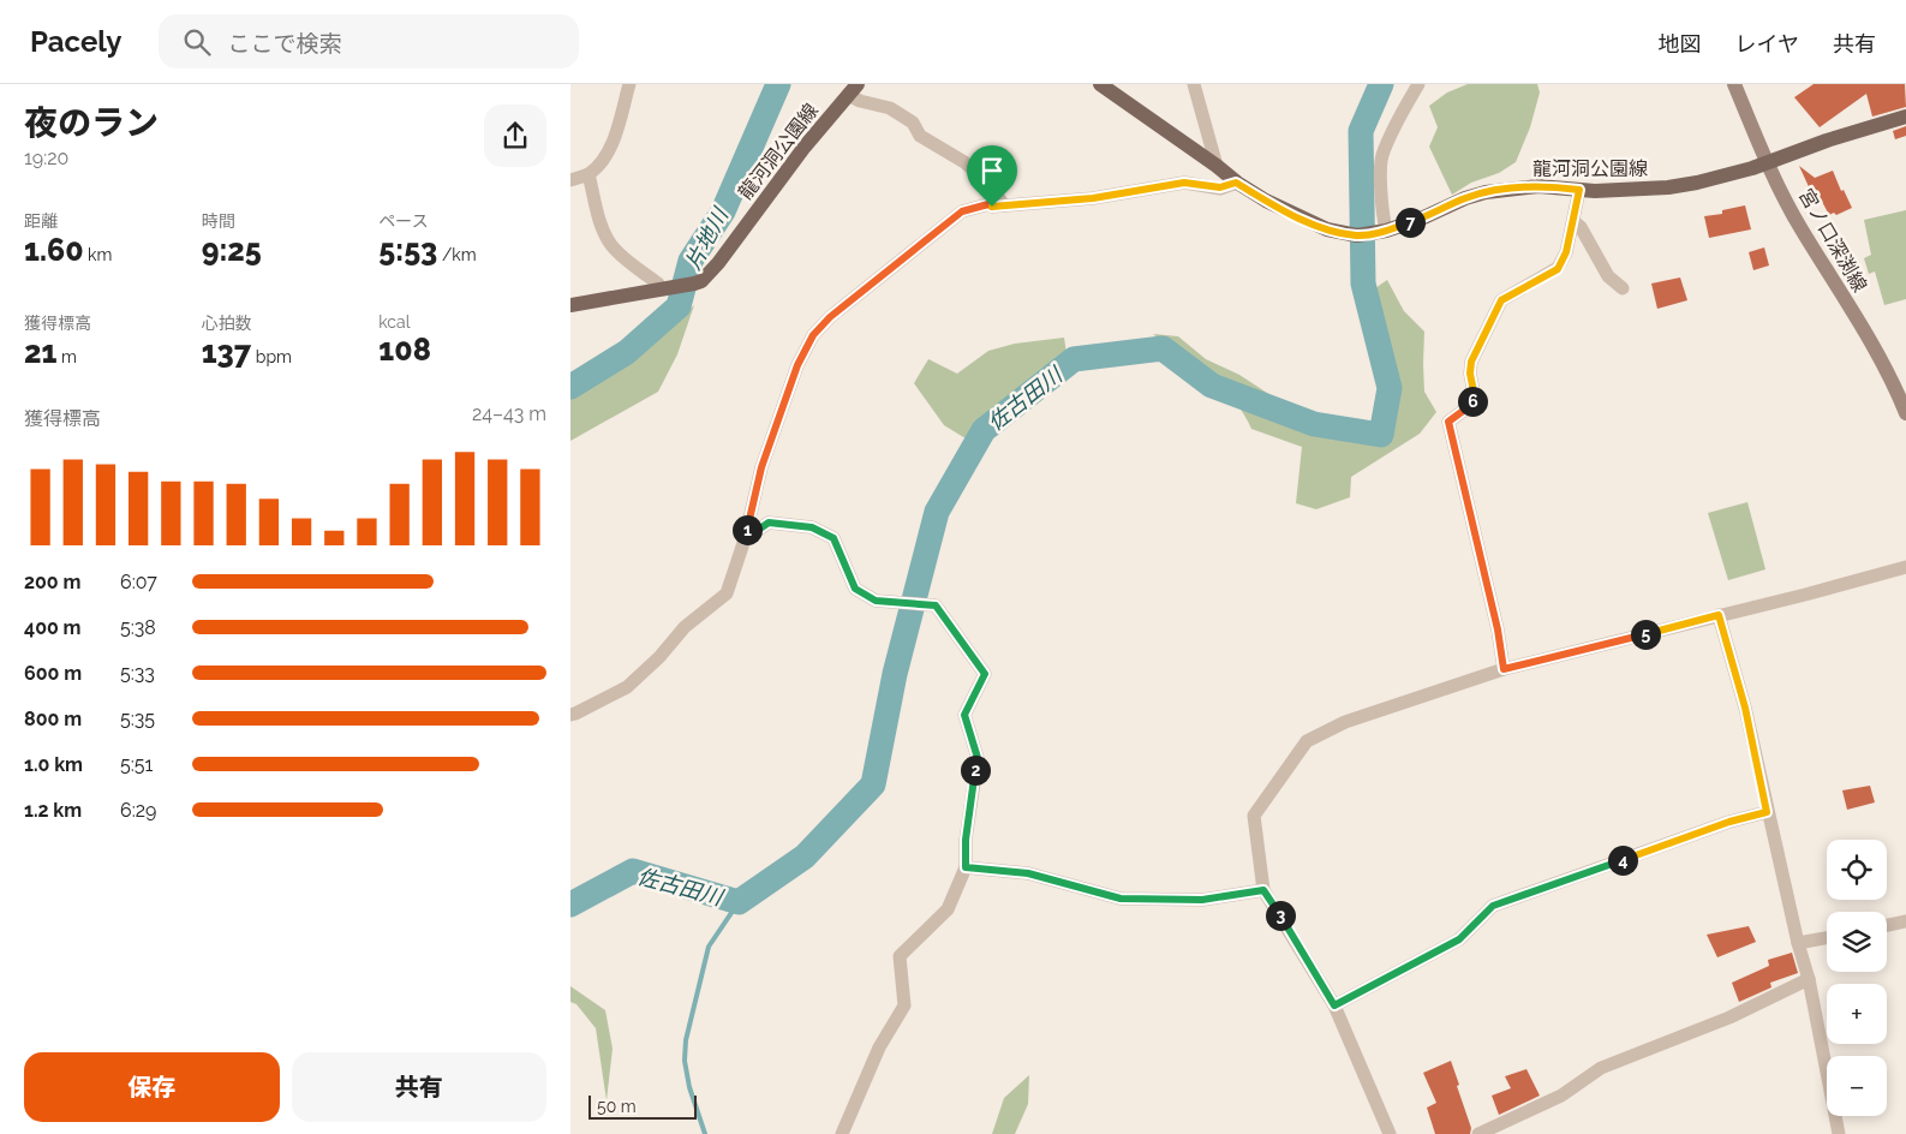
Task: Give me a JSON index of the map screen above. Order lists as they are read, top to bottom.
{
  "streets": {
    "main road": ["龍河洞公園線", "宮ノ口深渕線"]
  },
  "crossings": [
    ["龍河洞公園線", "宮ノ口深渕線"]
  ],
  "water": ["片地川", "佐古田川"],
  "scale_bar": "50 m",
  "page": {
    "header": "Pacely",
    "search": "ここで検索",
    "nav": ["地図", "レイヤ", "共有"],
    "heading": ["夜のラン", "19:20"],
    "stats": [
      ["距離", "1.60 km"],
      ["時間", "9:25"],
      ["ペース", "5:53 /km"],
      ["獲得標高", "21 m"],
      ["心拍数", "137 bpm"],
      ["kcal", "108"]
    ],
    "pins": [
      "7",
      "6",
      "1",
      "5",
      "2",
      "4",
      "3"
    ],
    "chart": ["獲得標高", "24–43 m"],
    "list": [
      {
        "name": "200 m",
        "note": "6:07"
      },
      {
        "name": "400 m",
        "note": "5:38"
      },
      {
        "name": "600 m",
        "note": "5:33"
      },
      {
        "name": "800 m",
        "note": "5:35"
      },
      {
        "name": "1.0 km",
        "note": "5:51"
      },
      {
        "name": "1.2 km",
        "note": "6:29"
      }
    ],
    "map_buttons": ["+", "−"],
    "buttons": ["保存", "共有"],
    "scale": "50 m"
  }
}
